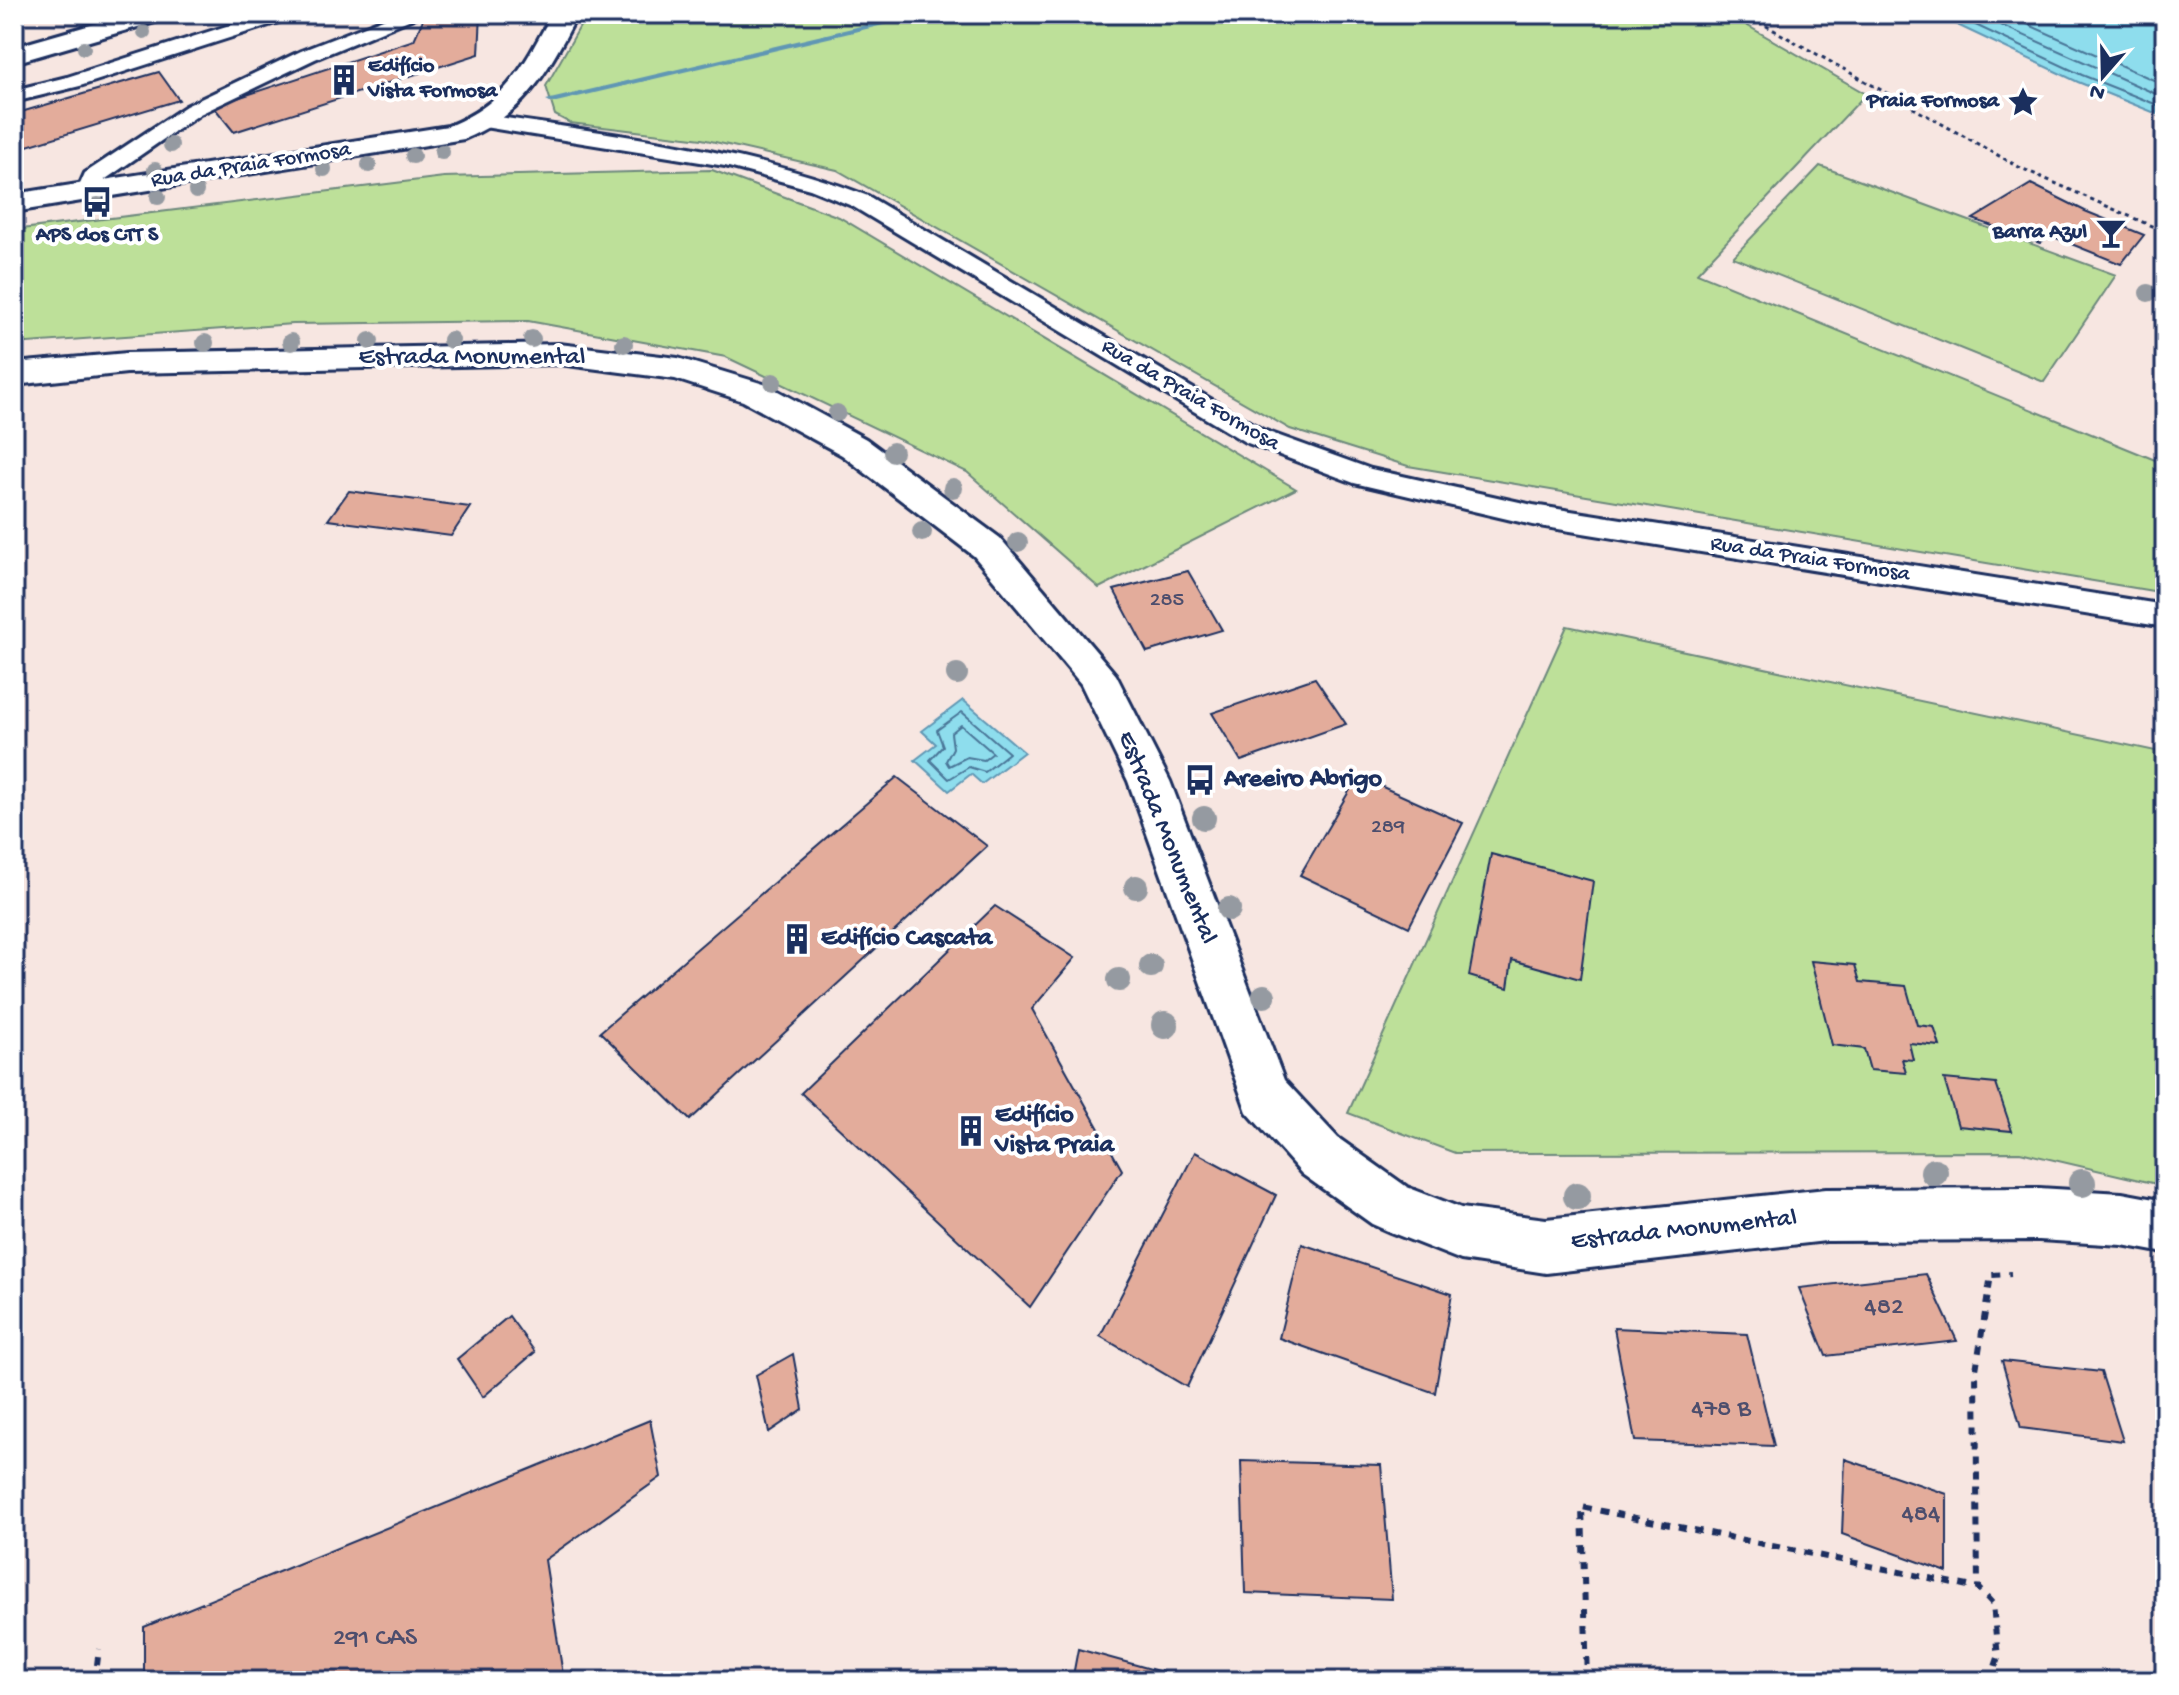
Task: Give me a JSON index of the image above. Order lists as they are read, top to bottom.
{
  "streets": {
    "main road": ["Rua da Praia Formosa", "Estrada Monumental"]
  },
  "places": {
    "building": ["Edifício Vista Formosa", "Edifício Cascata", "Edifício Vista Praia"],
    "place": ["Praia Formosa"],
    "bus stop": ["APS dos CTT S", "Areeiro Abrigo"],
    "bar": ["Barra Azul"]
  },
  "house_numbers": [
    "285",
    "289",
    "482",
    "478 B",
    "484",
    "291 CAS"
  ],
  "north": "bottom"
}
